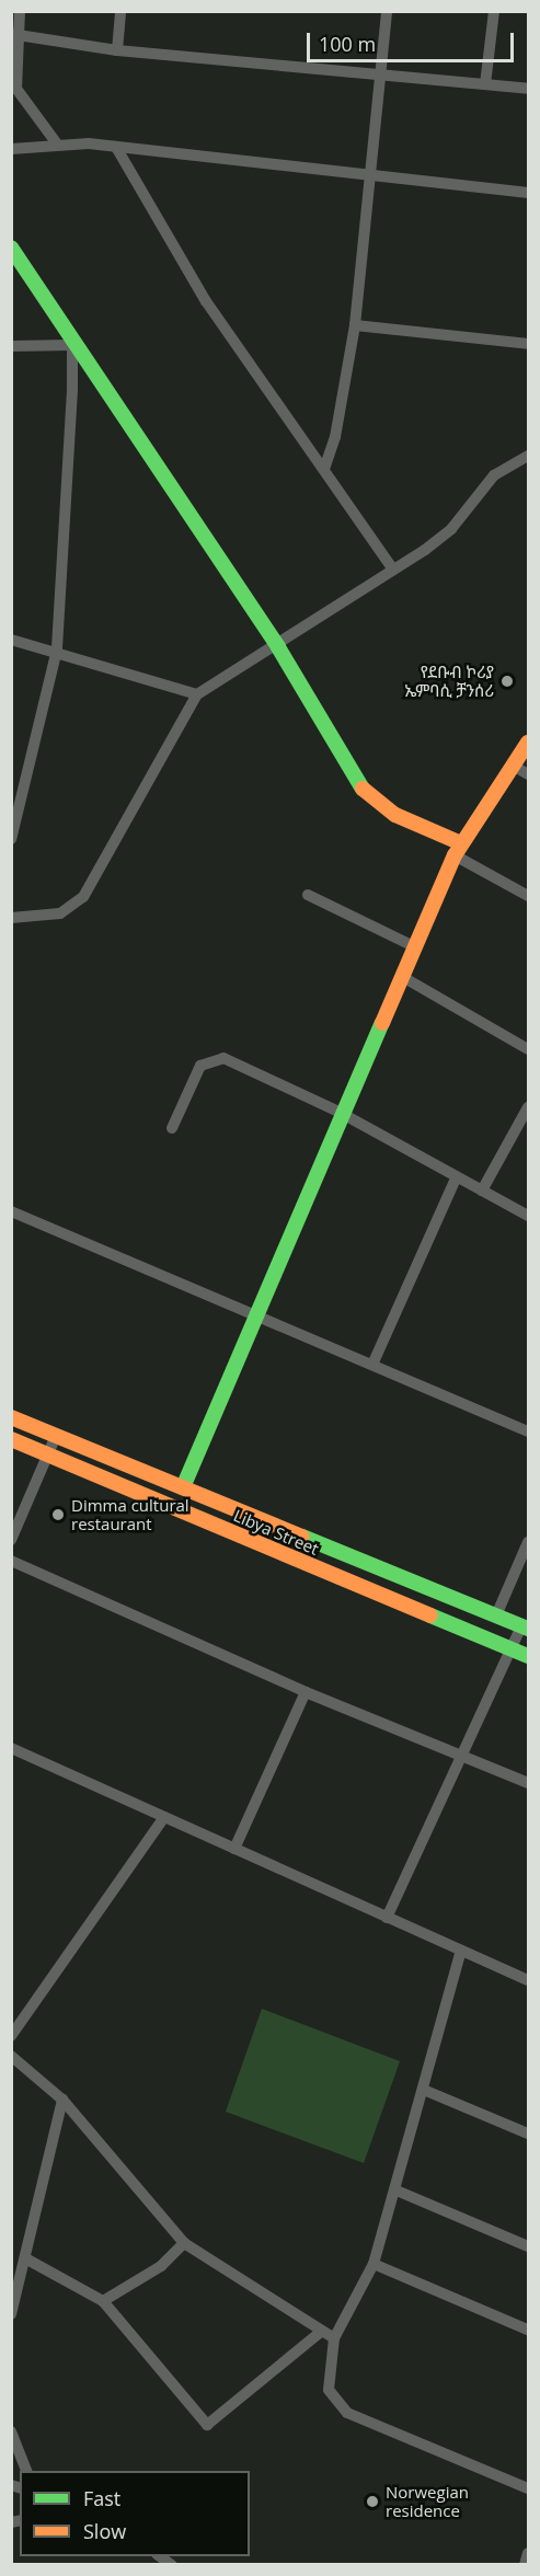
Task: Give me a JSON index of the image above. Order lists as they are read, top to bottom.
{
  "streets": {
    "street": ["Libya Street"]
  },
  "places": ["የደቡብ ኮሪያ ኤምባሲ ቻንሰሪ", "Dimma cultural restaurant", "Norwegian residence"],
  "legend": ["Fast", "Slow"],
  "scale_bar": "100 m"
}
